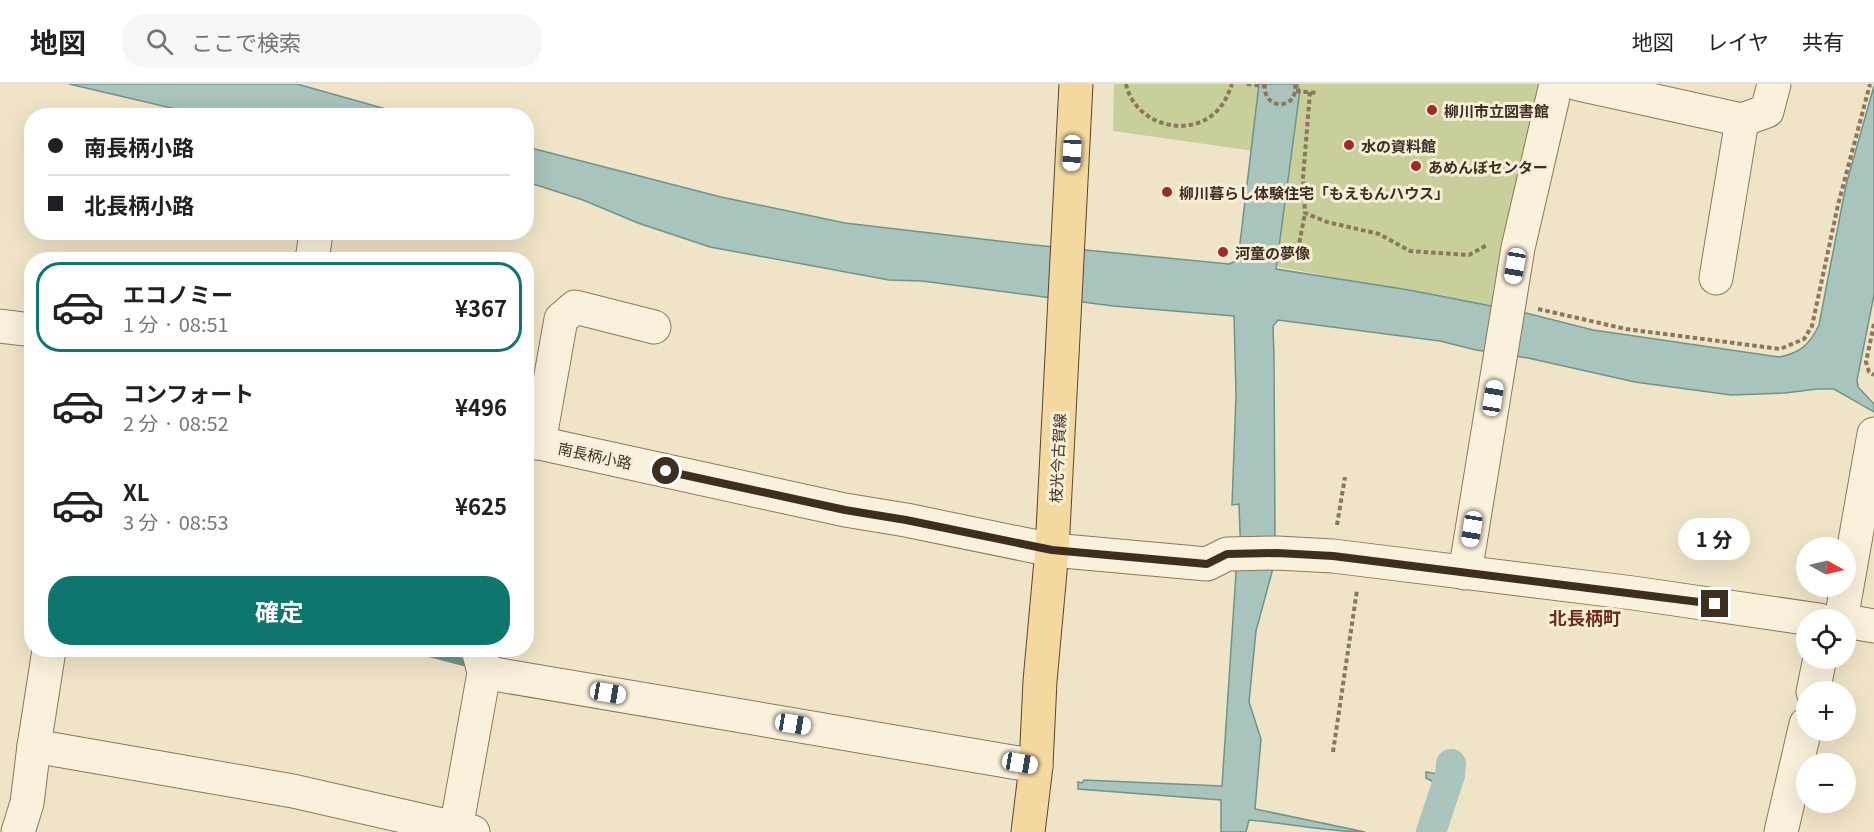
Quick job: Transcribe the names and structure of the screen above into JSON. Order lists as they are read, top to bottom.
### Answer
{
  "streets": {
    "main road": ["枝光今古賀線"],
    "street": ["南長柄小路"]
  },
  "crossings": [
    ["南長柄小路", "枝光今古賀線"]
  ],
  "districts": ["北長柄町"],
  "places": [
    "柳川市立図書館",
    "水の資料館",
    "あめんぼセンター",
    "柳川暮らし体験住宅「もえもんハウス」",
    "河童の夢像"
  ],
  "north": "right",
  "page": {
    "header": "地図",
    "search": "ここで検索",
    "nav": ["地図", "レイヤ", "共有"],
    "banner": ["南長柄小路", "北長柄小路"],
    "list": [
      {
        "name": "エコノミー",
        "note": "1 分 · 08:51",
        "value": "¥367"
      },
      {
        "name": "コンフォート",
        "note": "2 分 · 08:52",
        "value": "¥496"
      },
      {
        "name": "XL",
        "note": "3 分 · 08:53",
        "value": "¥625"
      }
    ],
    "bubble": "1 分",
    "map_buttons": ["+", "−"],
    "buttons": "確定"
  }
}
